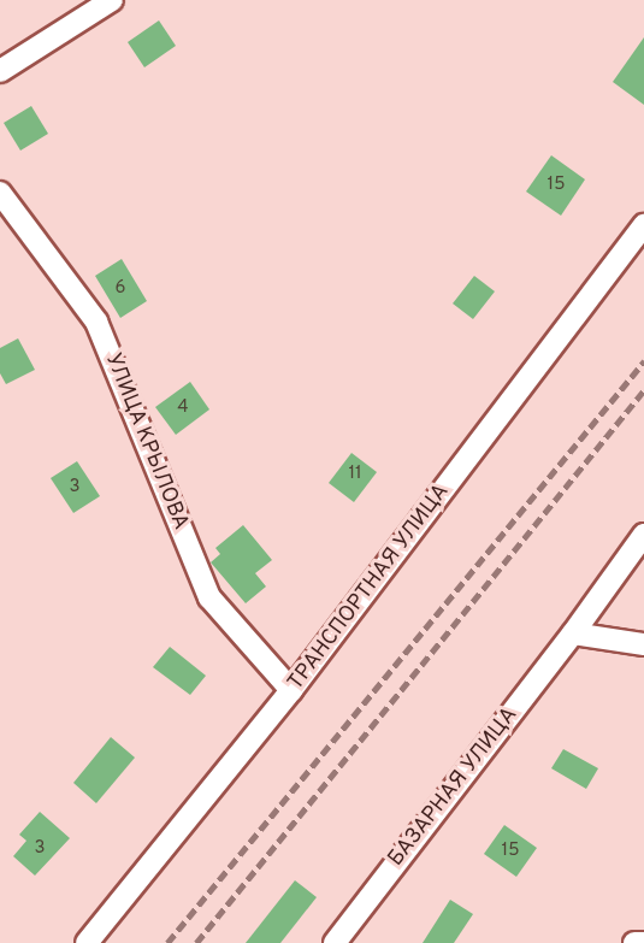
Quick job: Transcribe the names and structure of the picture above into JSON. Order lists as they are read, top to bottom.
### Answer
{
  "streets": {
    "street": ["УЛИЦА КРЫЛОВА", "ТРАНСПОРТНАЯ УЛИЦА", "БАЗАРНАЯ УЛИЦА"]
  },
  "crossings": [
    ["УЛИЦА КРЫЛОВА", "ТРАНСПОРТНАЯ УЛИЦА"]
  ],
  "house_numbers": [
    "15",
    "6",
    "4",
    "11",
    "3",
    "3",
    "15"
  ]
}
